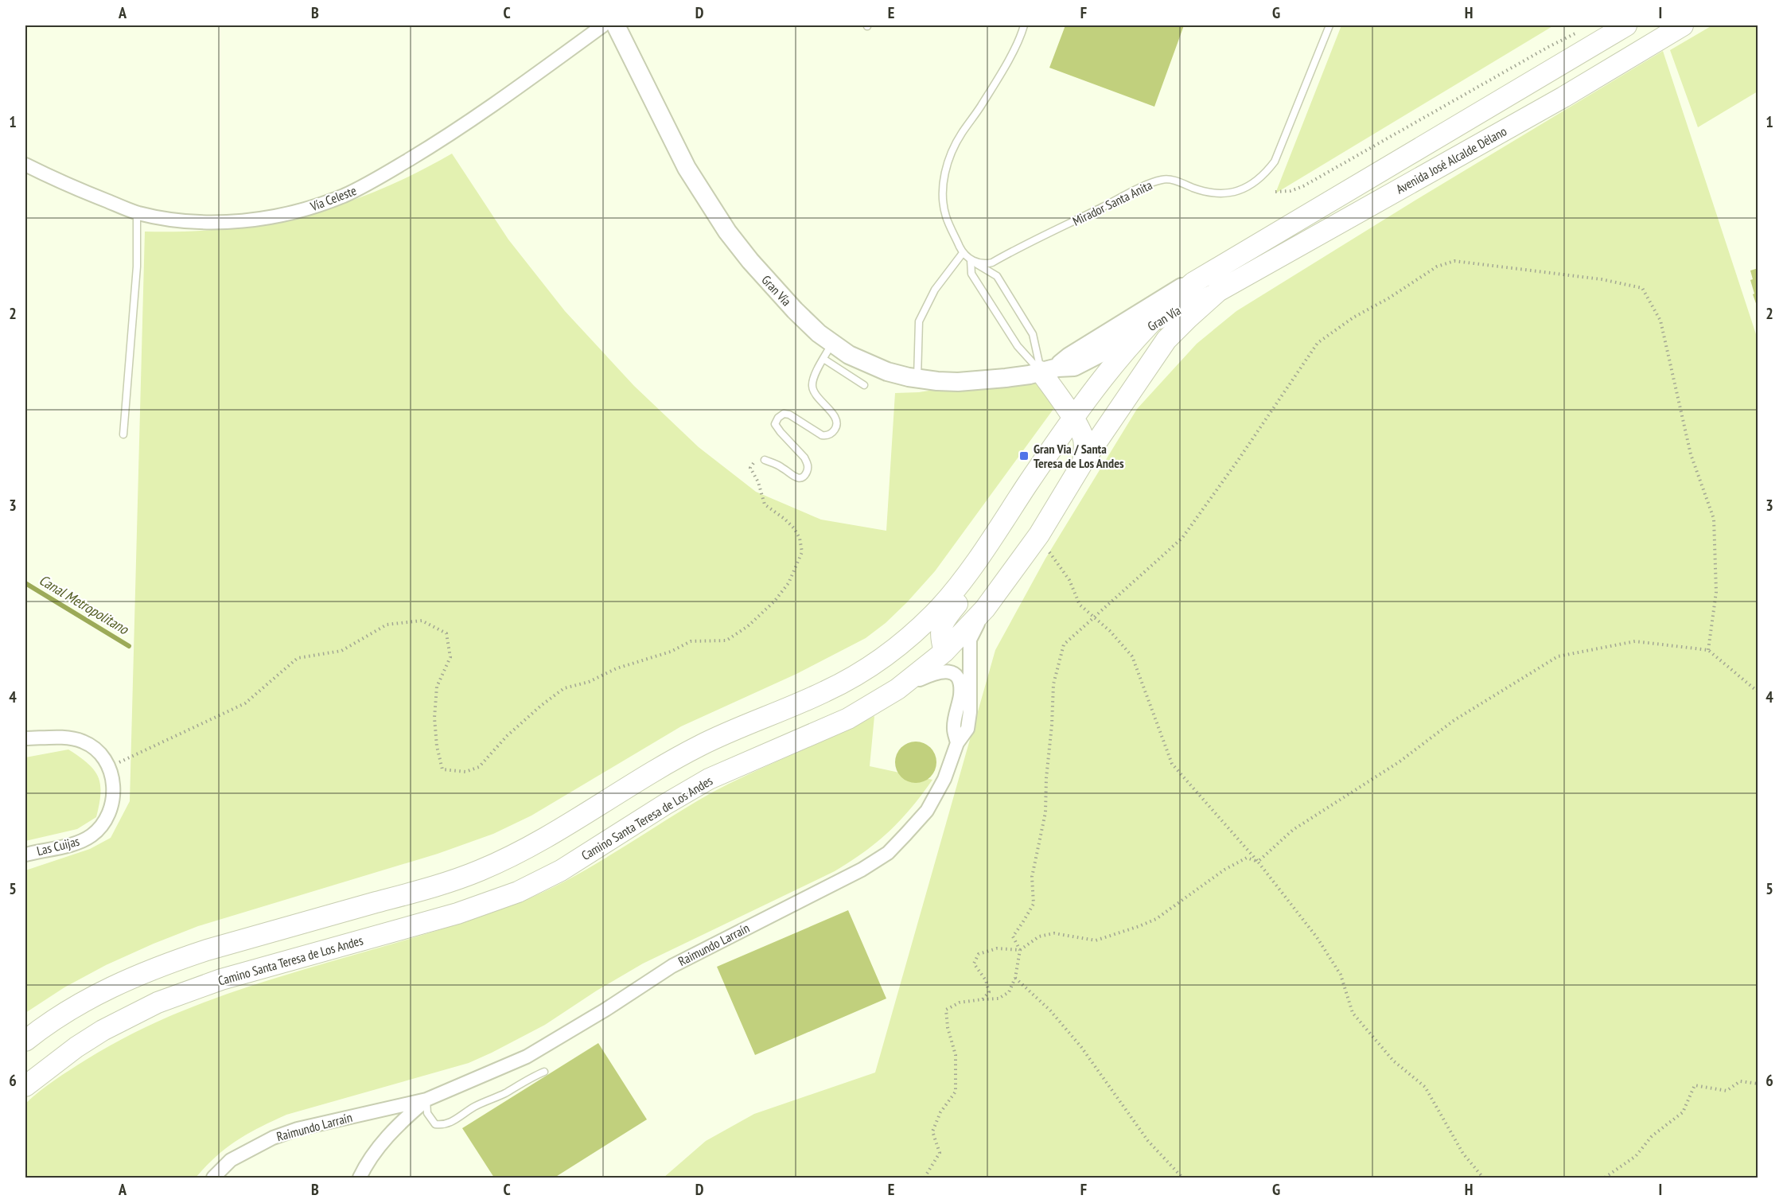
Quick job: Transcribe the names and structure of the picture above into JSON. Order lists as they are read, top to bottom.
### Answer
{
  "streets": {
    "main road": ["Avenida José Alcalde Délano", "Gran Vía", "Camino Santa Teresa de Los Andes"],
    "street": ["Vía Celeste", "Las Cuijas", "Raimundo Larraín"],
    "lane": ["Mirador Santa Anita"]
  },
  "crossings": [
    ["Avenida José Alcalde Délano", "Gran Vía"],
    ["Avenida José Alcalde Délano", "Camino Santa Teresa de Los Andes"],
    ["Gran Vía", "Camino Santa Teresa de Los Andes"],
    ["Camino Santa Teresa de Los Andes", "Raimundo Larraín"]
  ],
  "water": ["Canal Metropolitano"],
  "places": {
    "transit": ["Gran Via / Santa Teresa de Los Andes"]
  },
  "grid": {
    "columns": [
      "A",
      "B",
      "C",
      "D",
      "E",
      "F",
      "G",
      "H",
      "I"
    ],
    "rows": [
      "1",
      "2",
      "3",
      "4",
      "5",
      "6"
    ]
  }
}
